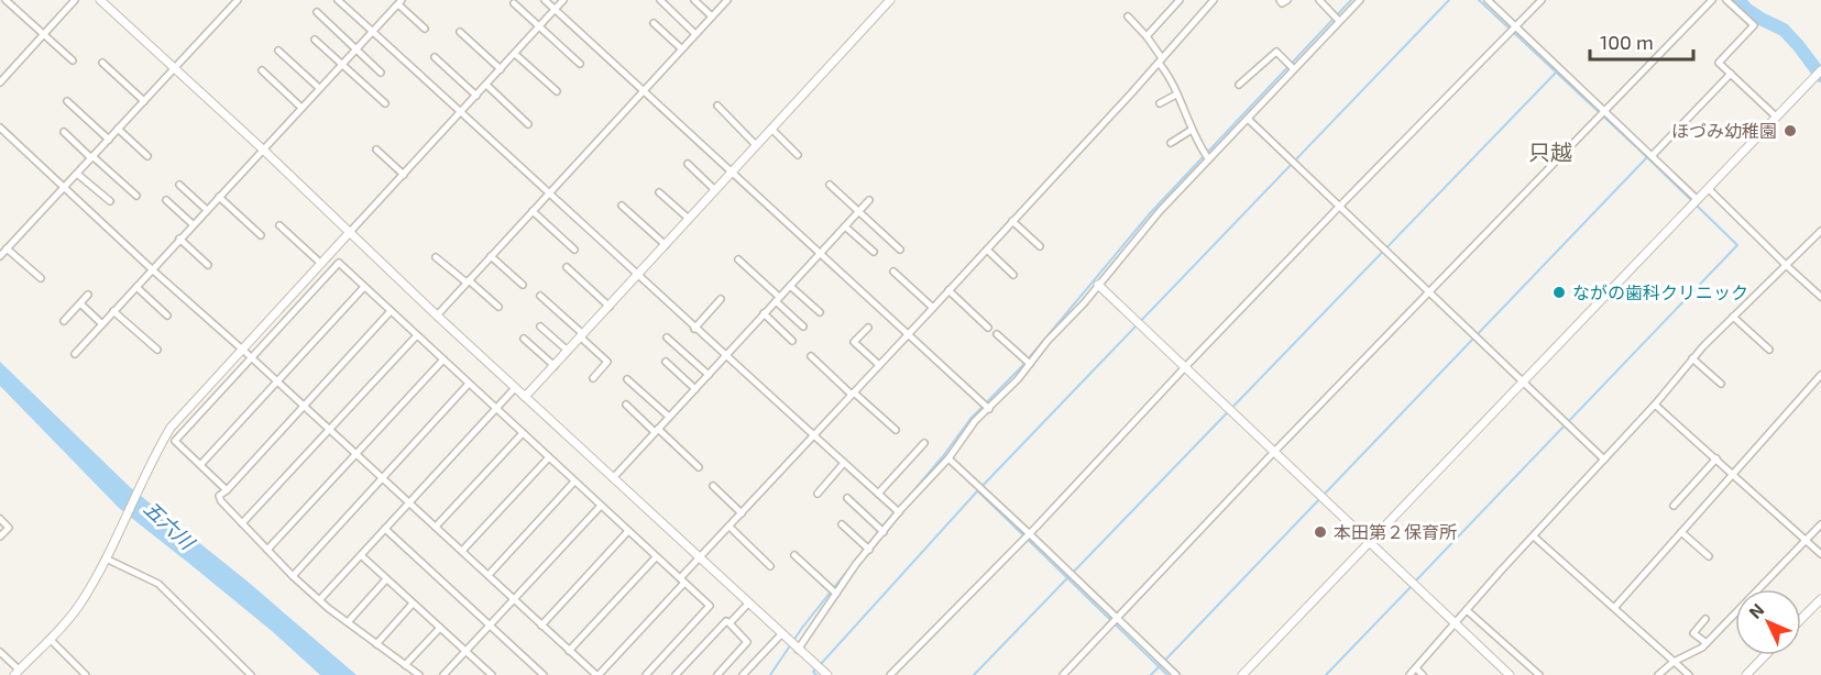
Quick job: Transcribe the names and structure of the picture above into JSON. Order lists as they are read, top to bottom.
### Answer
{
  "districts": ["只越"],
  "water": ["五六川"],
  "places": ["ほづみ幼稚園", "ながの歯科クリニック", "本田第２保育所"],
  "scale_bar": "100 m",
  "north": "top left"
}
